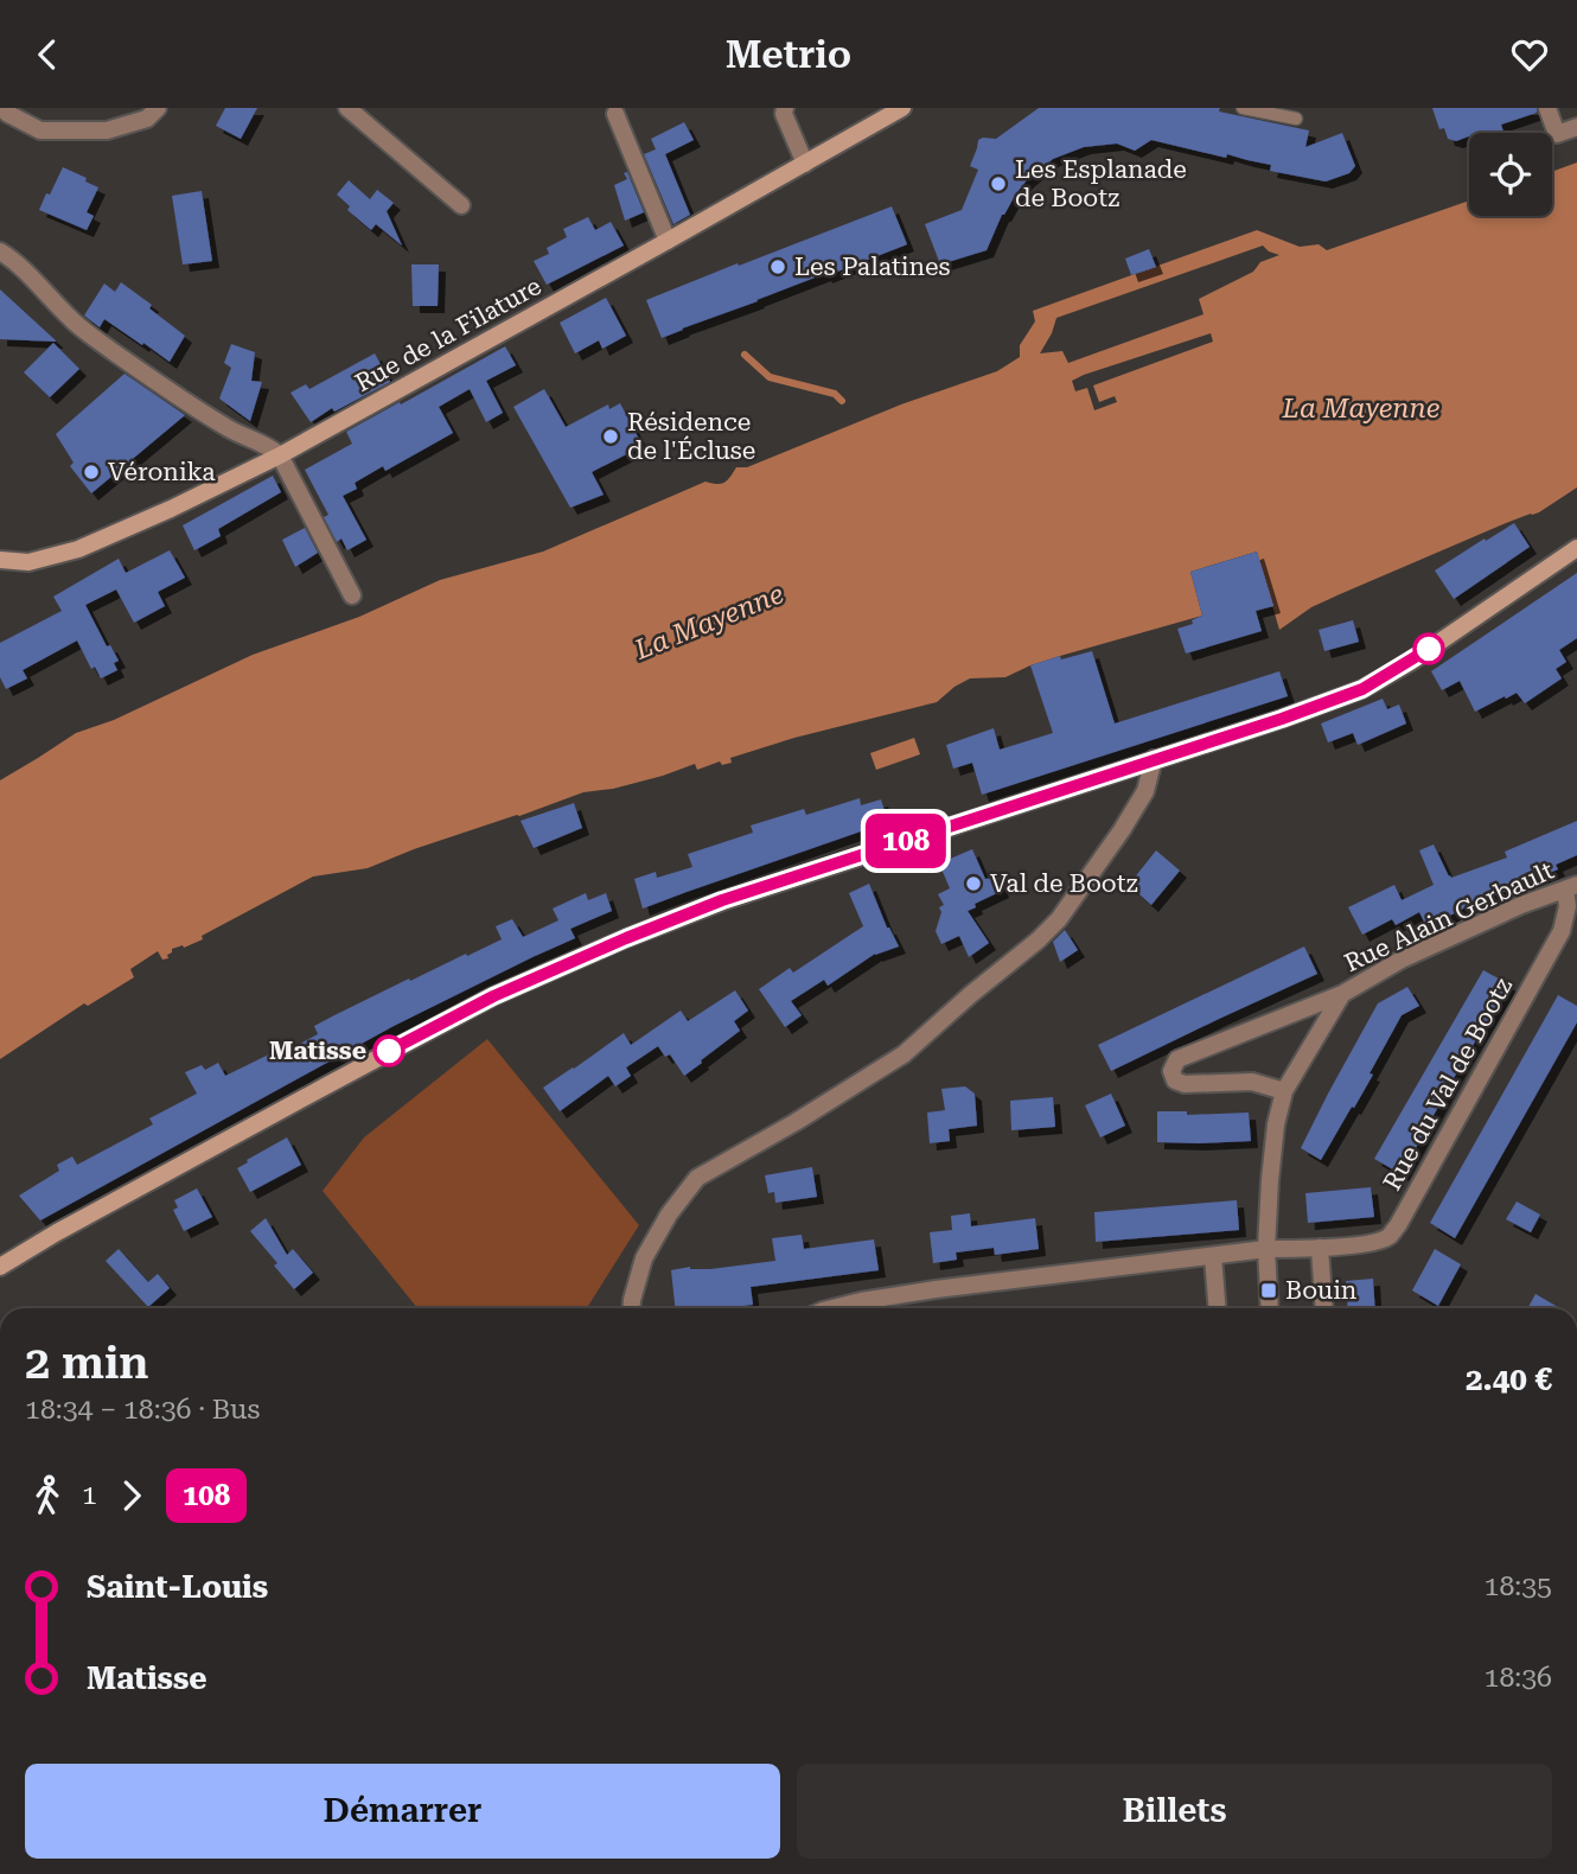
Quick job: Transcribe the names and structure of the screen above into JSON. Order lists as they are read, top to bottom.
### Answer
{
  "streets": {
    "main road": ["Rue de la Filature"],
    "street": ["Rue Alain Gerbault", "Rue du Val de Bootz"]
  },
  "crossings": [
    ["Rue Alain Gerbault", "Rue du Val de Bootz"]
  ],
  "water": ["La Mayenne"],
  "places": {
    "other": [
      "Les Esplanade de Bootz",
      "Les Palatines",
      "Résidence de l'Écluse",
      "Véronika",
      "Val de Bootz",
      "Matisse"
    ],
    "transit": ["Bouin"]
  },
  "lines": ["bus line 108"],
  "page": {
    "header": "Metrio",
    "on_map": "108",
    "heading": ["2 min", "18:34 – 18:36 · Bus", "2.40 €"],
    "legs": ["1", "108"],
    "list": [
      {
        "name": "Saint-Louis",
        "value": "18:35"
      },
      {
        "name": "Matisse",
        "value": "18:36"
      }
    ],
    "buttons": ["Démarrer", "Billets"]
  }
}
